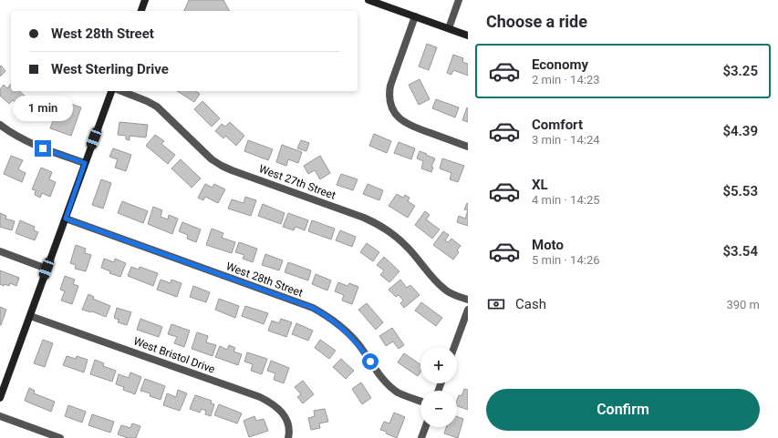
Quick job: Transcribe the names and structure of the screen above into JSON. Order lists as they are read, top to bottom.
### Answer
{
  "streets": {
    "street": ["West 27th Street", "West 28th Street", "West Bristol Drive"]
  },
  "page": {
    "heading": "Choose a ride",
    "banner": ["West 28th Street", "West Sterling Drive"],
    "list": [
      {
        "name": "Economy",
        "note": "2 min · 14:23",
        "value": "$3.25"
      },
      {
        "name": "Comfort",
        "note": "3 min · 14:24",
        "value": "$4.39"
      },
      {
        "name": "XL",
        "note": "4 min · 14:25",
        "value": "$5.53"
      },
      {
        "name": "Moto",
        "note": "5 min · 14:26",
        "value": "$3.54"
      }
    ],
    "bubble": "1 min",
    "pay": ["Cash", "390 m"],
    "map_buttons": ["+", "−"],
    "buttons": "Confirm"
  }
}
